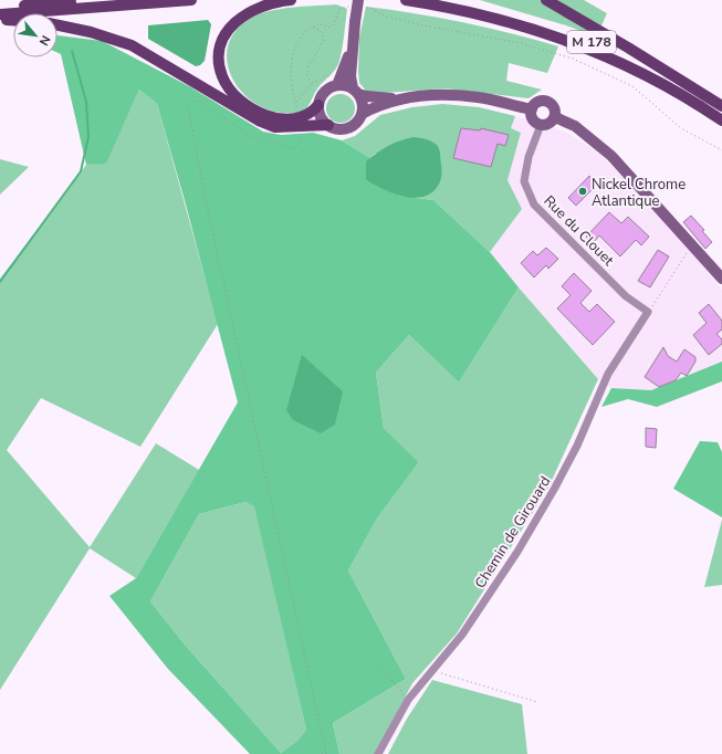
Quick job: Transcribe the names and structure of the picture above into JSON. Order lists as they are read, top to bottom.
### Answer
{
  "streets": {
    "main road": ["M 178"],
    "street": ["Rue du Clouet", "Chemin de Girouard"]
  },
  "crossings": [
    ["Rue du Clouet", "Chemin de Girouard"]
  ],
  "places": ["Nickel Chrome Atlantique"],
  "north": "bottom right"
}
